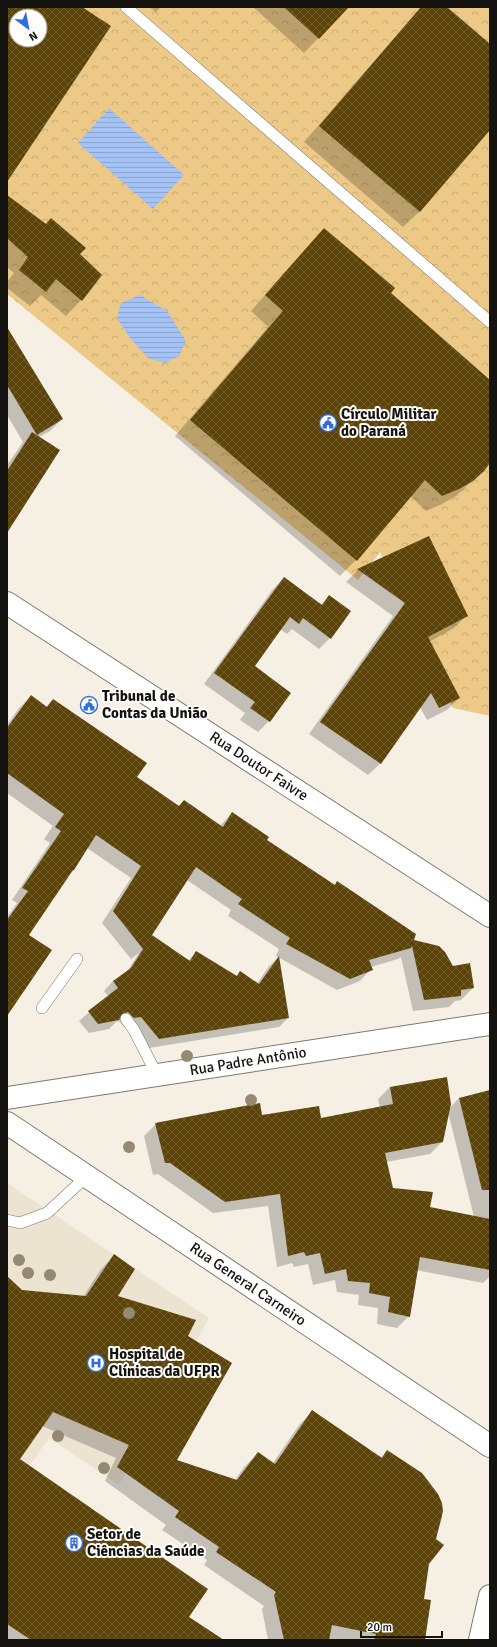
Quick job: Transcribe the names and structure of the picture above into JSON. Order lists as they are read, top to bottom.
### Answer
{
  "streets": {
    "street": ["Rua Doutor Faivre", "Rua Padre Antônio", "Rua General Carneiro"]
  },
  "places": {
    "public building": ["Círculo Militar do Paraná", "Tribunal de Contas da União"],
    "hospital": ["Hospital de Clínicas da UFPR"],
    "building": ["Setor de Ciências da Saúde"]
  },
  "scale_bar": "20 m",
  "north": "bottom right"
}
